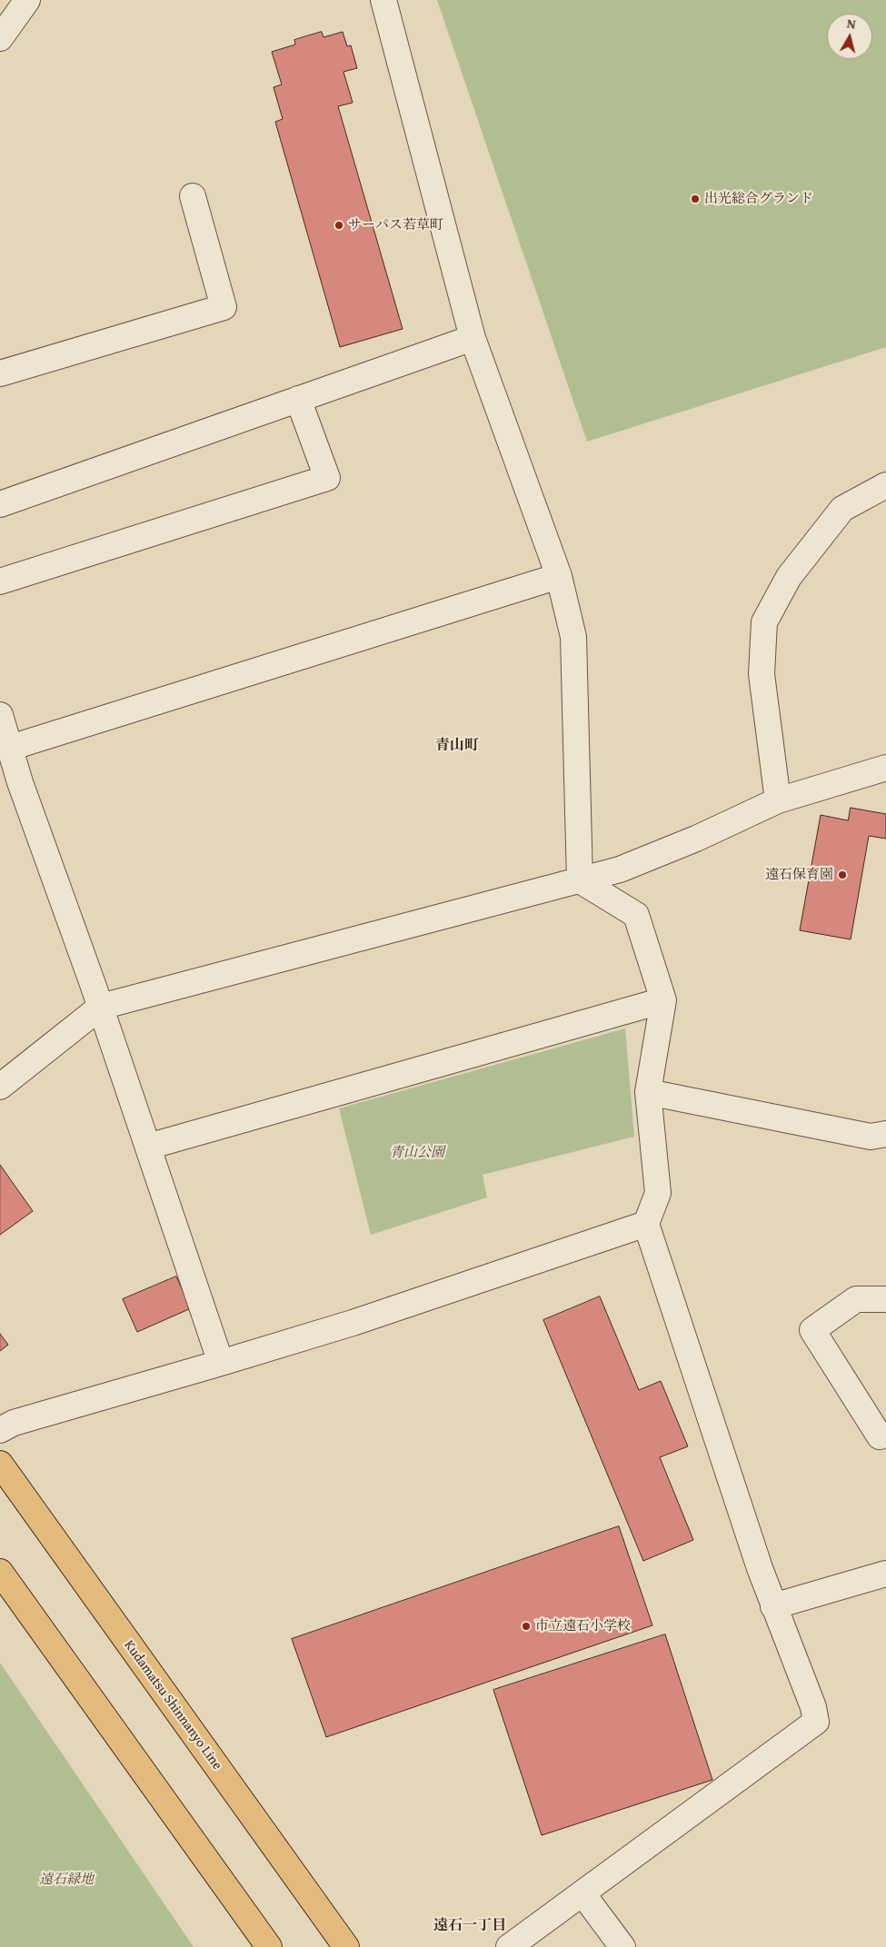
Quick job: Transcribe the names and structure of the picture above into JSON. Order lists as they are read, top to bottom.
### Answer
{
  "streets": {
    "main road": ["Kudamatsu Shinnanyo Line"]
  },
  "districts": ["青山町", "遠石一丁目"],
  "parks": ["青山公園", "遠石緑地"],
  "places": [
    "出光総合グランド",
    "サーパス若草町",
    "遠石保育園",
    "市立遠石小学校"
  ],
  "north": "top"
}
